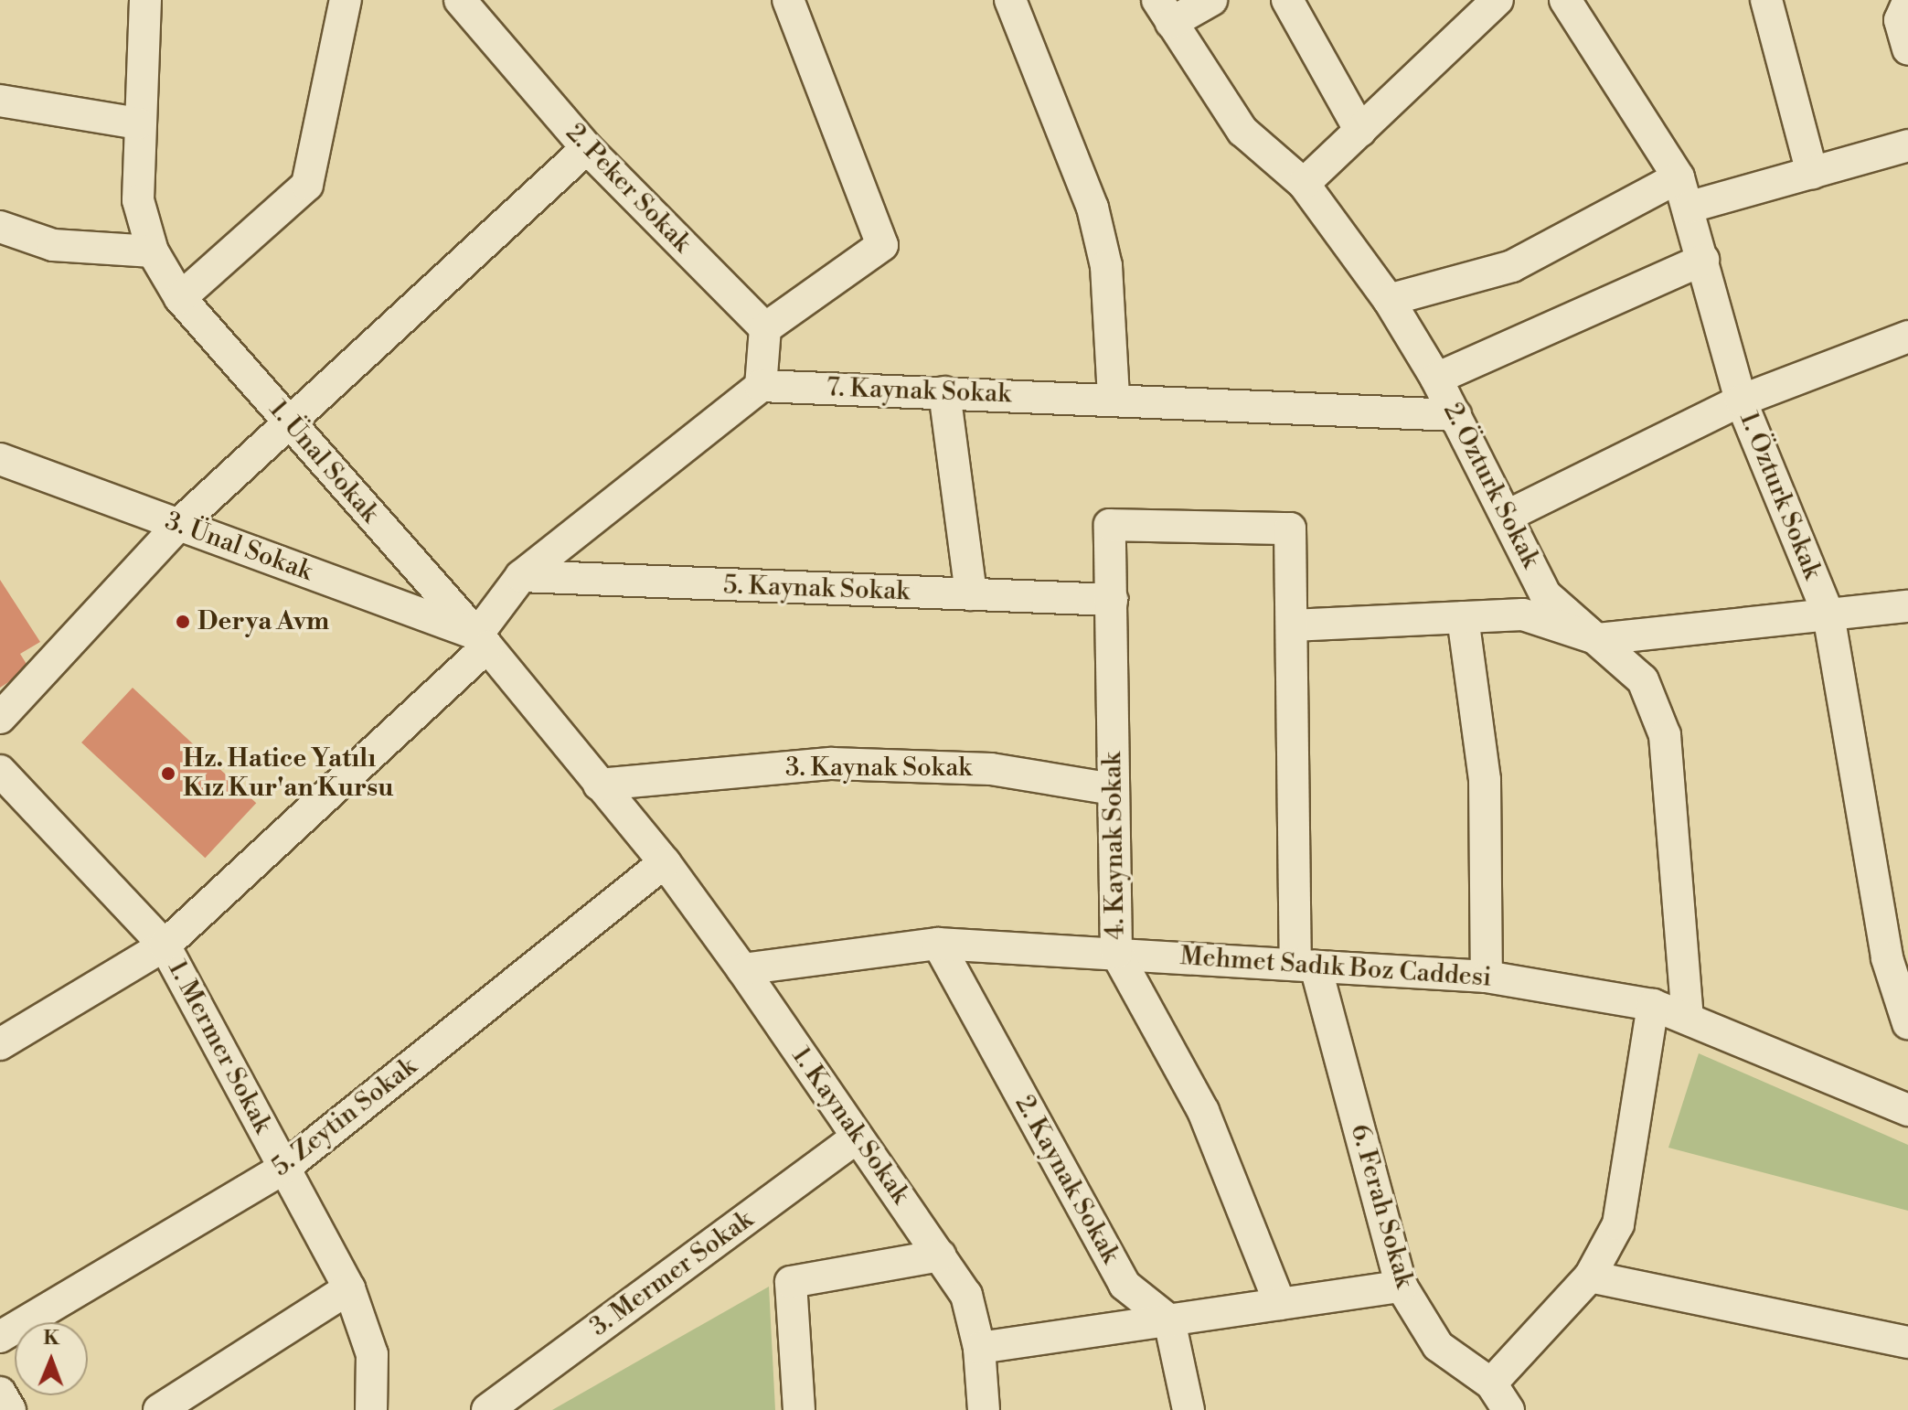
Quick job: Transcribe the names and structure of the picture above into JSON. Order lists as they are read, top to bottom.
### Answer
{
  "streets": {
    "street": [
      "2. Peker Sokak",
      "7. Kaynak Sokak",
      "1. Ünal Sokak",
      "2. Özturk Sokak",
      "1. Özturk Sokak",
      "3. Ünal Sokak",
      "5. Kaynak Sokak",
      "3. Kaynak Sokak",
      "4. Kaynak Sokak",
      "Mehmet Sadık Boz Caddesi",
      "1. Mermer Sokak",
      "5. Zeytin Sokak",
      "1. Kaynak Sokak",
      "2. Kaynak Sokak",
      "6. Ferah Sokak",
      "3. Mermer Sokak"
    ]
  },
  "crossings": [
    ["7. Kaynak Sokak", "2. Özturk Sokak"],
    ["1. Ünal Sokak", "3. Ünal Sokak"],
    ["1. Ünal Sokak", "3. Kaynak Sokak"],
    ["1. Ünal Sokak", "5. Zeytin Sokak"],
    ["1. Ünal Sokak", "1. Kaynak Sokak"],
    ["2. Özturk Sokak", "Mehmet Sadık Boz Caddesi"],
    ["5. Kaynak Sokak", "4. Kaynak Sokak"],
    ["3. Kaynak Sokak", "4. Kaynak Sokak"],
    ["4. Kaynak Sokak", "Mehmet Sadık Boz Caddesi"],
    ["4. Kaynak Sokak", "6. Ferah Sokak"],
    ["Mehmet Sadık Boz Caddesi", "1. Kaynak Sokak"],
    ["Mehmet Sadık Boz Caddesi", "2. Kaynak Sokak"],
    ["Mehmet Sadık Boz Caddesi", "6. Ferah Sokak"],
    ["1. Mermer Sokak", "5. Zeytin Sokak"],
    ["5. Zeytin Sokak", "1. Kaynak Sokak"],
    ["1. Kaynak Sokak", "3. Mermer Sokak"]
  ],
  "places": ["Derya Avm", "Hz. Hatice Yatılı Kız Kur'an Kursu"],
  "north": "top"
}
